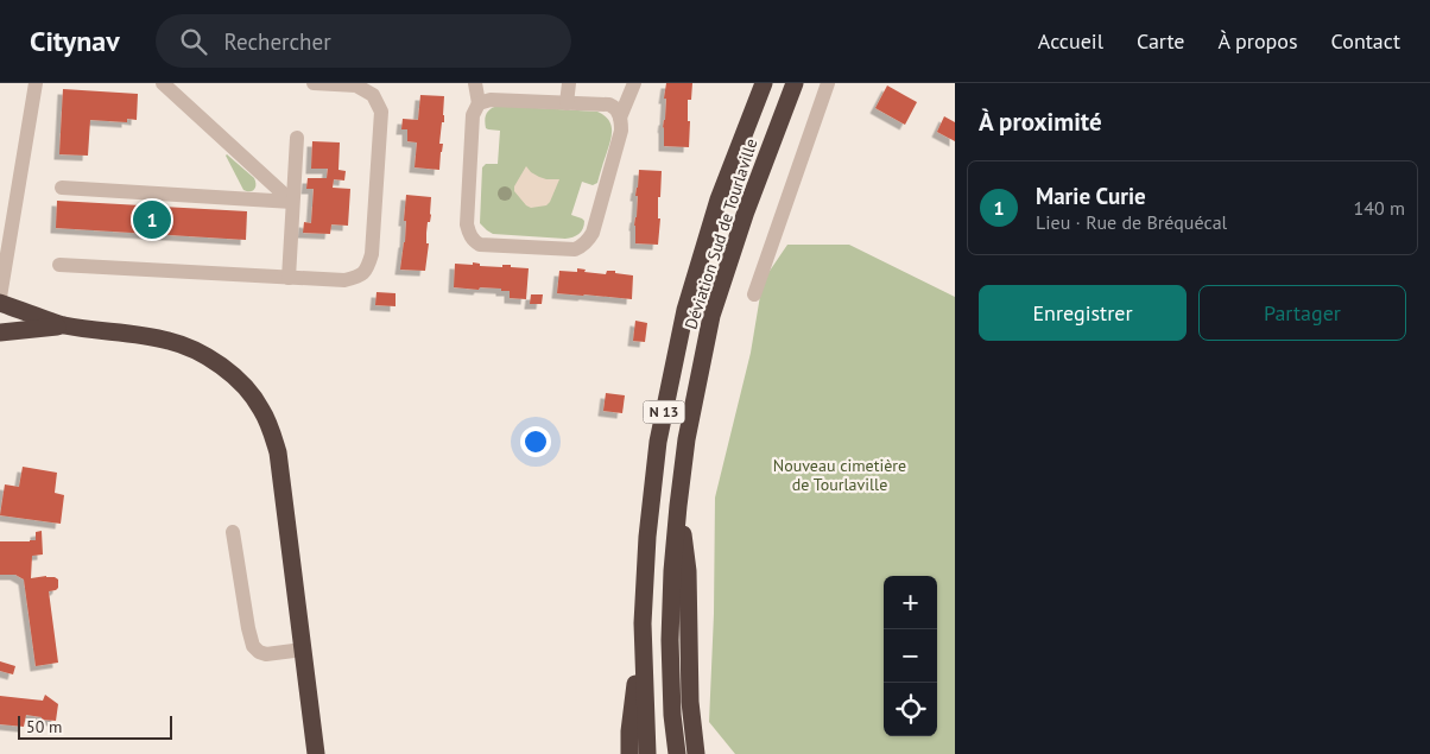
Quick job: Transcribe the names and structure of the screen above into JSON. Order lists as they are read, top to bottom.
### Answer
{
  "streets": {
    "highway": ["Déviation Sud de Tourlaville", "N 13"]
  },
  "parks": ["Nouveau cimetière de Tourlaville"],
  "scale_bar": "50 m",
  "page": {
    "header": "Citynav",
    "search": "Rechercher",
    "nav": [
      "Accueil",
      "Carte",
      "À propos",
      "Contact"
    ],
    "heading": "À proximité",
    "list": [
      {
        "mark": "1",
        "name": "Marie Curie",
        "note": "Lieu · Rue de Bréquécal",
        "value": "140 m"
      }
    ],
    "pins": "1",
    "buttons": ["Enregistrer", "Partager"],
    "map_buttons": ["+", "−"],
    "scale": "50 m"
  }
}
